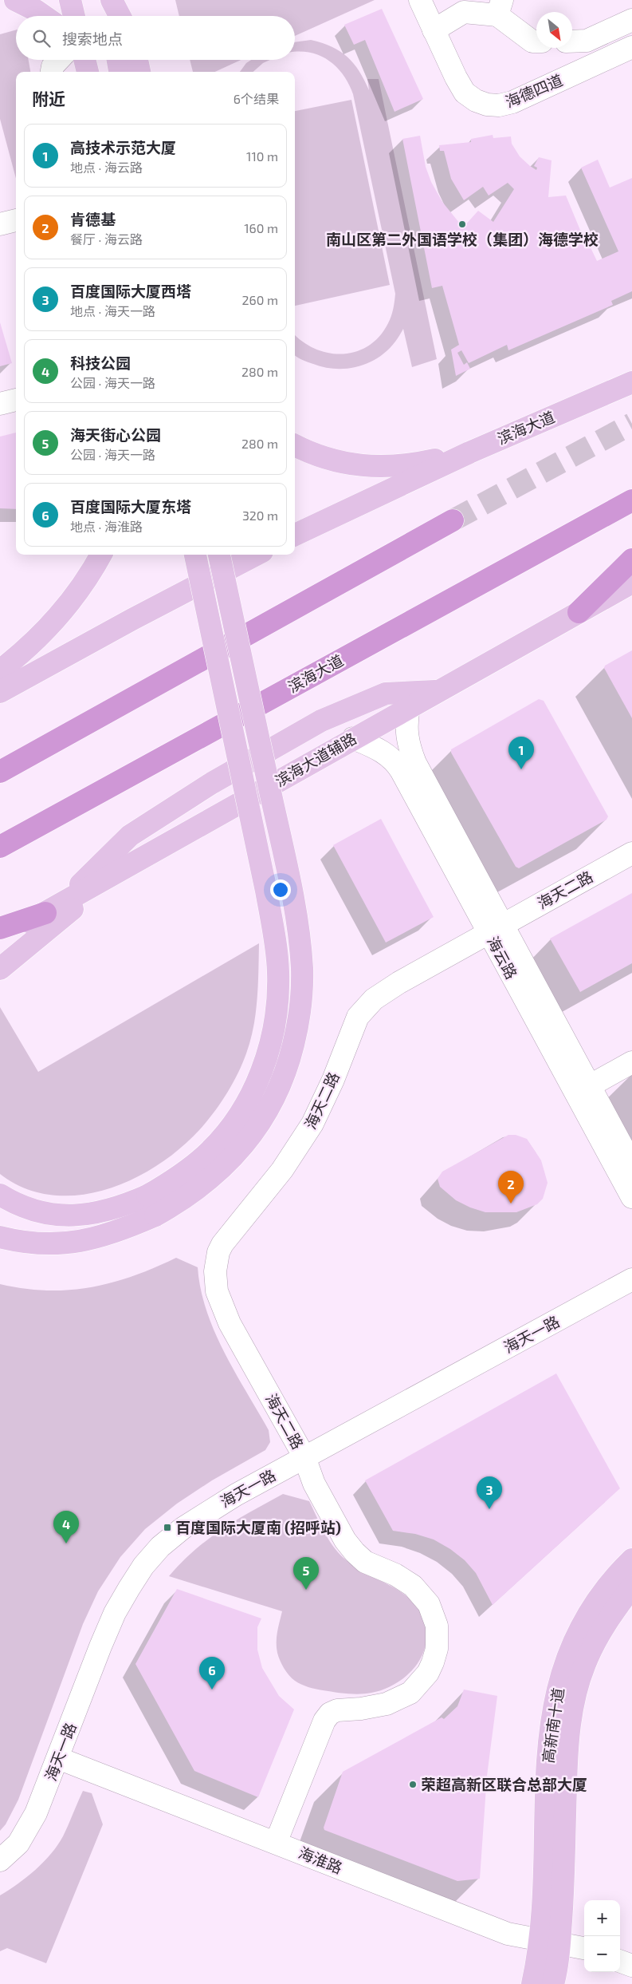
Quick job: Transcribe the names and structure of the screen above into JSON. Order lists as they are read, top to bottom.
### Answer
{
  "streets": {
    "highway": ["滨海大道"],
    "main road": ["滨海大道辅路", "高新南十道"],
    "street": [
      "海德四道",
      "海天二路",
      "海云路",
      "海天一路",
      "海淮路"
    ]
  },
  "crossings": [
    ["滨海大道辅路", "海云路"],
    ["海天二路", "海云路"],
    ["海天二路", "海天一路"],
    ["海天二路", "海淮路"],
    ["海天一路", "海淮路"],
    ["高新南十道", "海淮路"]
  ],
  "places": {
    "other": ["南山区第二外国语学校（集团）海德学校", "荣超高新区联合总部大厦"],
    "transit": ["百度国际大厦南 (招呼站)"]
  },
  "north": "bottom right",
  "page": {
    "search": "搜索地点",
    "heading": ["附近", "6个结果"],
    "list": [
      {
        "mark": "1",
        "name": "高技术示范大厦",
        "note": "地点 · 海云路",
        "value": "110 m"
      },
      {
        "mark": "2",
        "name": "肯德基",
        "note": "餐厅 · 海云路",
        "value": "160 m"
      },
      {
        "mark": "3",
        "name": "百度国际大厦西塔",
        "note": "地点 · 海天一路",
        "value": "260 m"
      },
      {
        "mark": "4",
        "name": "科技公园",
        "note": "公园 · 海天一路",
        "value": "280 m"
      },
      {
        "mark": "5",
        "name": "海天街心公园",
        "note": "公园 · 海天一路",
        "value": "280 m"
      },
      {
        "mark": "6",
        "name": "百度国际大厦东塔",
        "note": "地点 · 海淮路",
        "value": "320 m"
      }
    ],
    "pins": [
      "1",
      "2",
      "3",
      "4",
      "5",
      "6"
    ],
    "map_buttons": ["+", "−"]
  }
}
